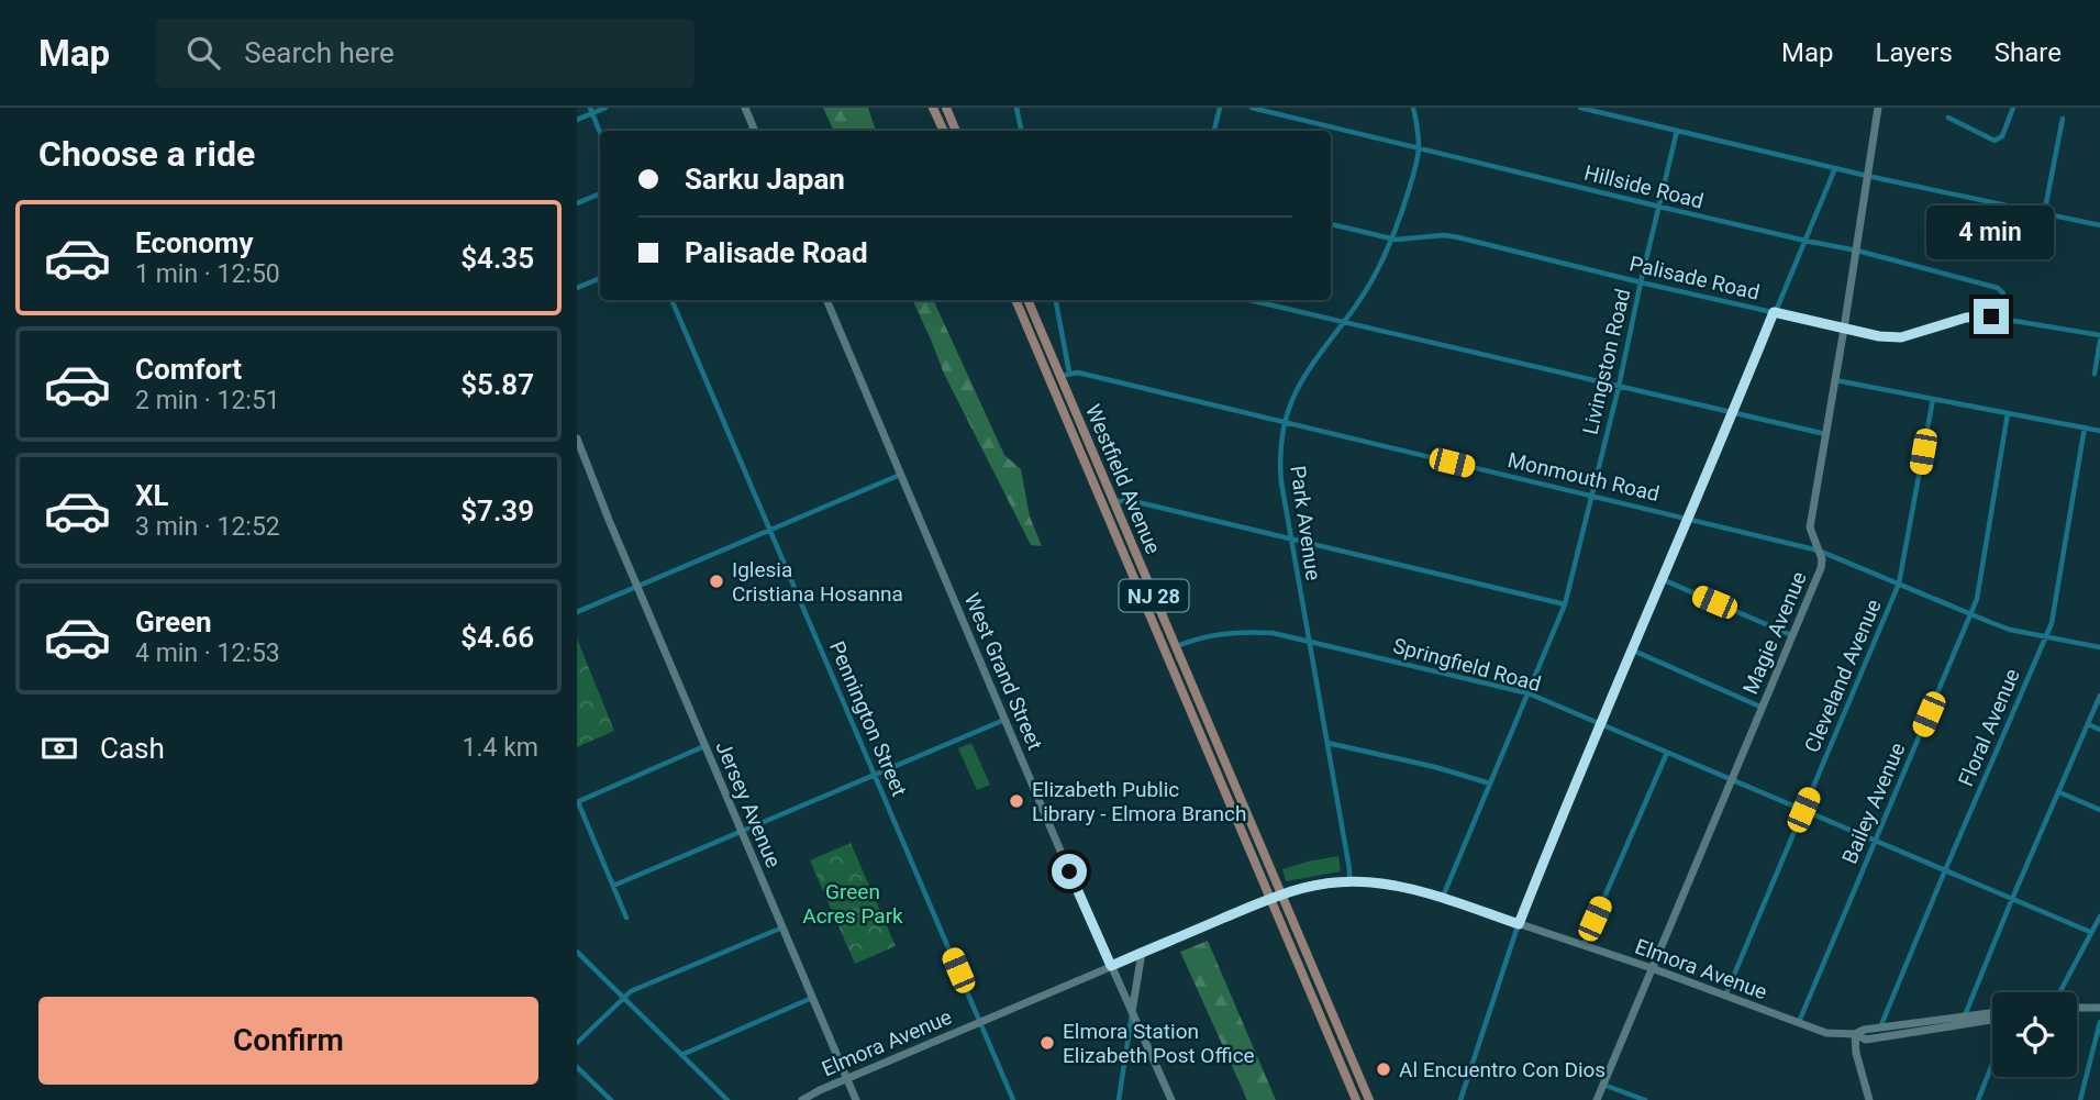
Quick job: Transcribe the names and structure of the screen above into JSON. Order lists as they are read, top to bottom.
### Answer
{
  "streets": {
    "main road": ["Westfield Avenue", "NJ 28"],
    "street": [
      "Hillside Road",
      "Palisade Road",
      "Livingston Road",
      "Monmouth Road",
      "Park Avenue",
      "Magie Avenue",
      "Springfield Road",
      "West Grand Street",
      "Cleveland Avenue",
      "Pennington Street",
      "Floral Avenue",
      "Bailey Avenue",
      "Jersey Avenue",
      "Elmora Avenue"
    ]
  },
  "crossings": [
    ["Hillside Road", "Palisade Road"],
    ["Hillside Road", "Livingston Road"],
    ["Hillside Road", "Park Avenue"],
    ["Hillside Road", "Magie Avenue"],
    ["Palisade Road", "Livingston Road"],
    ["Palisade Road", "Park Avenue"],
    ["Palisade Road", "Magie Avenue"],
    ["Livingston Road", "Monmouth Road"],
    ["Livingston Road", "Springfield Road"],
    ["Livingston Road", "Elmora Avenue"],
    ["Monmouth Road", "Westfield Avenue"],
    ["Monmouth Road", "Park Avenue"],
    ["Monmouth Road", "Magie Avenue"],
    ["Monmouth Road", "Cleveland Avenue"],
    ["Monmouth Road", "Floral Avenue"],
    ["Monmouth Road", "Bailey Avenue"],
    ["Westfield Avenue", "Springfield Road"],
    ["Westfield Avenue", "Elmora Avenue"],
    ["Park Avenue", "Springfield Road"],
    ["Park Avenue", "Elmora Avenue"],
    ["Magie Avenue", "Springfield Road"],
    ["Magie Avenue", "Elmora Avenue"],
    ["Springfield Road", "Cleveland Avenue"],
    ["Springfield Road", "Floral Avenue"],
    ["Springfield Road", "Bailey Avenue"],
    ["West Grand Street", "Elmora Avenue"],
    ["Cleveland Avenue", "Elmora Avenue"],
    ["Pennington Street", "Elmora Avenue"],
    ["Bailey Avenue", "Elmora Avenue"],
    ["Jersey Avenue", "Elmora Avenue"]
  ],
  "parks": ["Green Acres Park"],
  "places": [
    "Iglesia Cristiana Hosanna",
    "Elizabeth Public Library - Elmora Branch",
    "Elmora Station Elizabeth Post Office",
    "Al Encuentro Con Dios"
  ],
  "page": {
    "header": "Map",
    "search": "Search here",
    "nav": ["Map", "Layers", "Share"],
    "heading": "Choose a ride",
    "banner": ["Sarku Japan", "Palisade Road"],
    "list": [
      {
        "name": "Economy",
        "note": "1 min · 12:50",
        "value": "$4.35"
      },
      {
        "name": "Comfort",
        "note": "2 min · 12:51",
        "value": "$5.87"
      },
      {
        "name": "XL",
        "note": "3 min · 12:52",
        "value": "$7.39"
      },
      {
        "name": "Green",
        "note": "4 min · 12:53",
        "value": "$4.66"
      }
    ],
    "bubble": "4 min",
    "pay": ["Cash", "1.4 km"],
    "buttons": "Confirm"
  }
}
